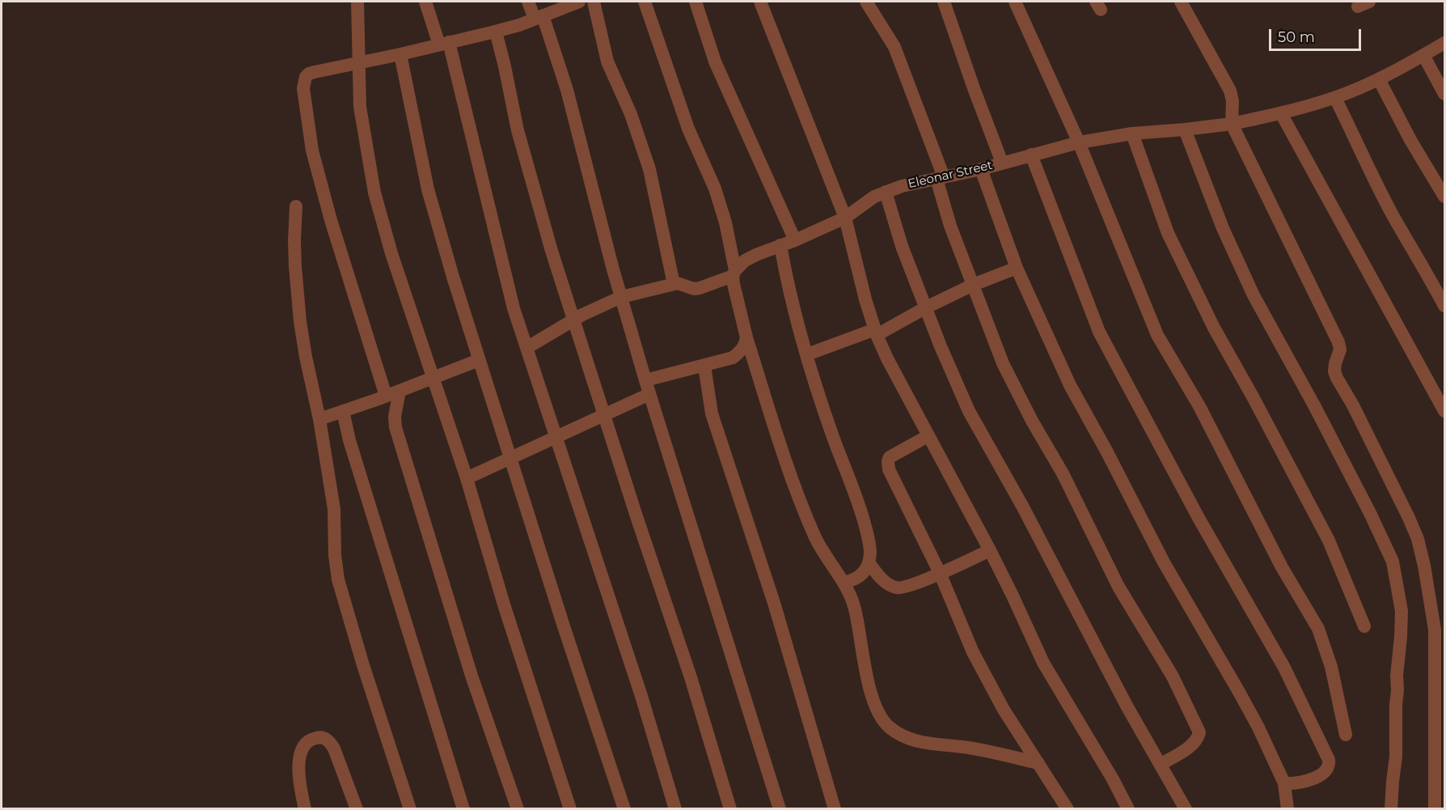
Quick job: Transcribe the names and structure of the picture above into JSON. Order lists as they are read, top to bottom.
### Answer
{
  "streets": {
    "street": ["Eleonar Street"]
  },
  "scale_bar": "50 m"
}
